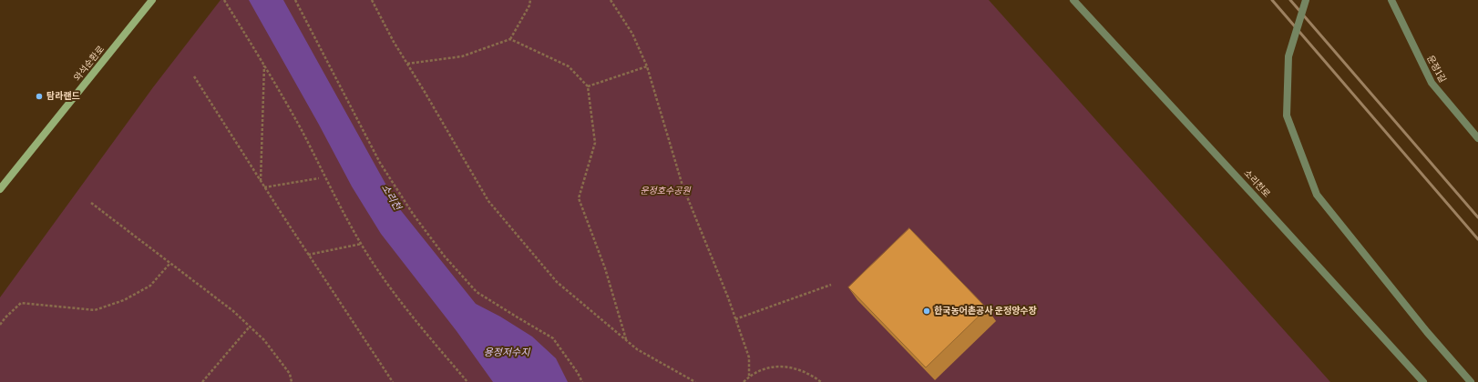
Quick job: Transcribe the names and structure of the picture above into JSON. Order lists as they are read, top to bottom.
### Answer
{
  "streets": {
    "street": ["와석순환로", "운정1길", "소리천로"]
  },
  "water": ["소리천", "용정저수지"],
  "parks": ["운정호수공원"],
  "places": ["탐라랜드", "한국농어촌공사 운정양수장"]
}
